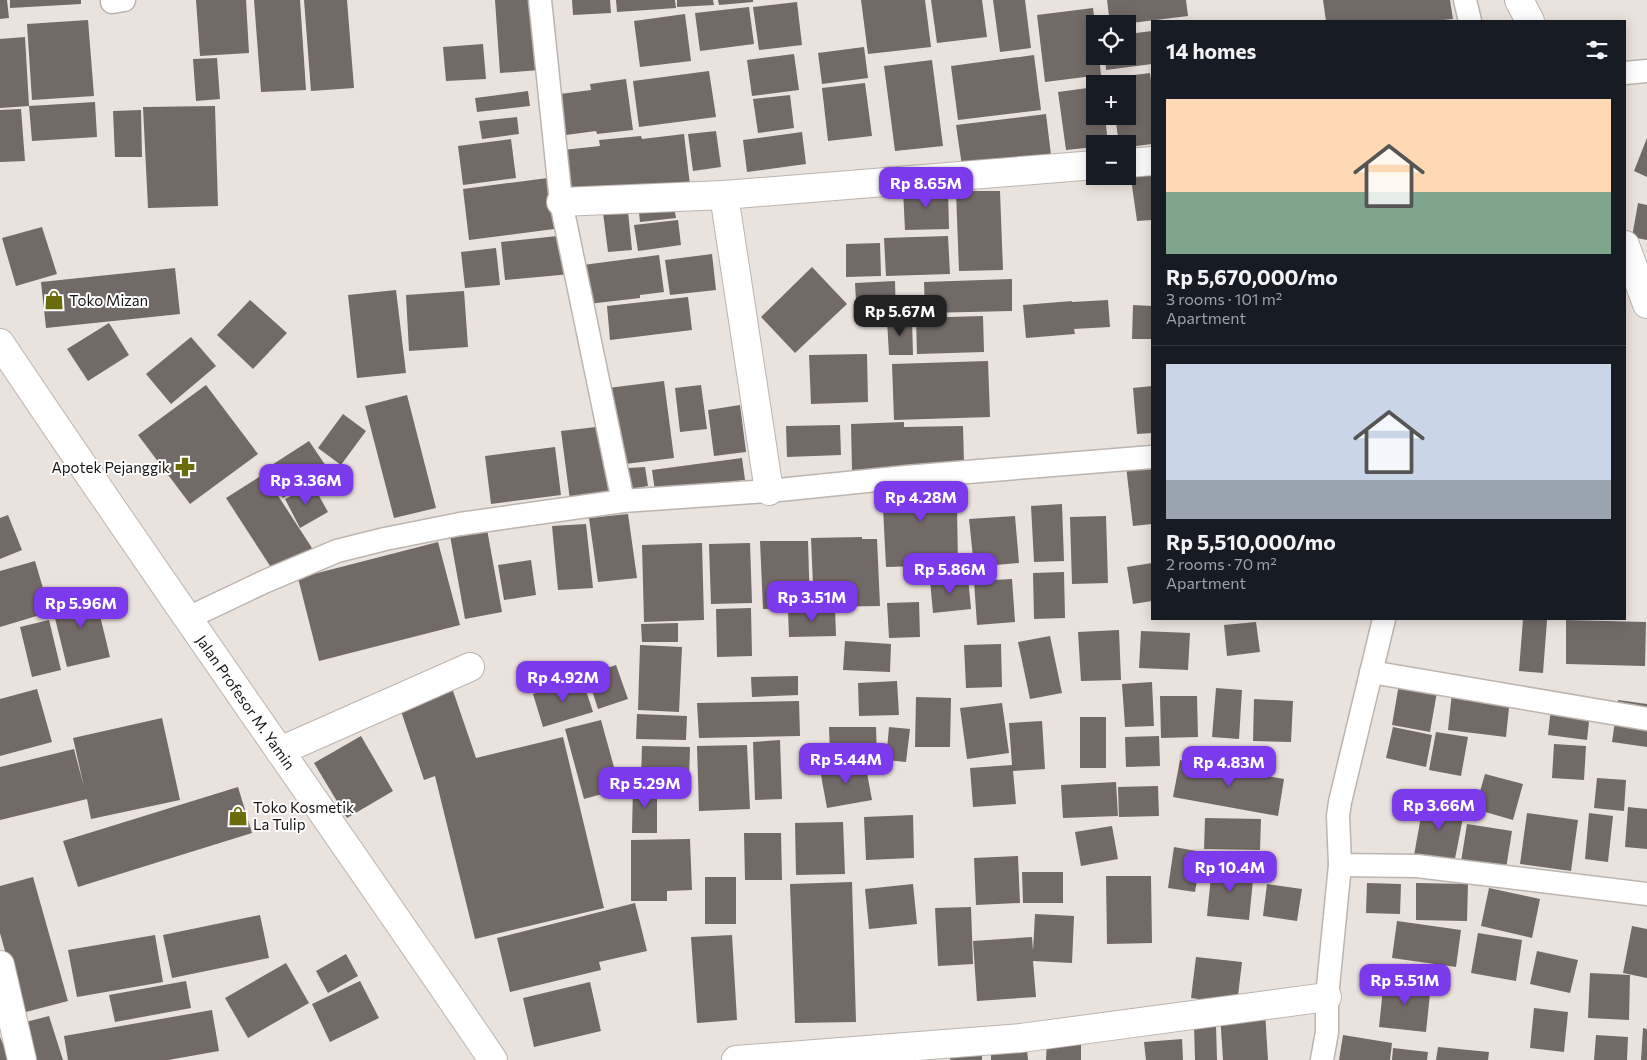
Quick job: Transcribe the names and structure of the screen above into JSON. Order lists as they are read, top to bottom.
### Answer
{
  "streets": {
    "street": ["Jalan Profesor M. Yamin"]
  },
  "places": {
    "shop": ["Toko Mizan", "Toko Kosmetik La Tulip"],
    "pharmacy": ["Apotek Pejanggik"]
  },
  "page": {
    "map_buttons": ["+", "−"],
    "heading": "14 homes",
    "list": [
      {
        "name": "Rp 5,670,000/mo",
        "note": "3 rooms · 101 m² · Apartment"
      },
      {
        "name": "Rp 5,510,000/mo",
        "note": "2 rooms · 70 m² · Apartment"
      }
    ],
    "price": [
      "Rp 8.65M",
      "Rp 5.67M",
      "Rp 3.36M",
      "Rp 4.28M",
      "Rp 5.86M",
      "Rp 3.51M",
      "Rp 5.96M",
      "Rp 4.92M",
      "Rp 5.44M",
      "Rp 4.83M",
      "Rp 5.29M",
      "Rp 3.66M",
      "Rp 10.4M",
      "Rp 5.51M"
    ]
  }
}
